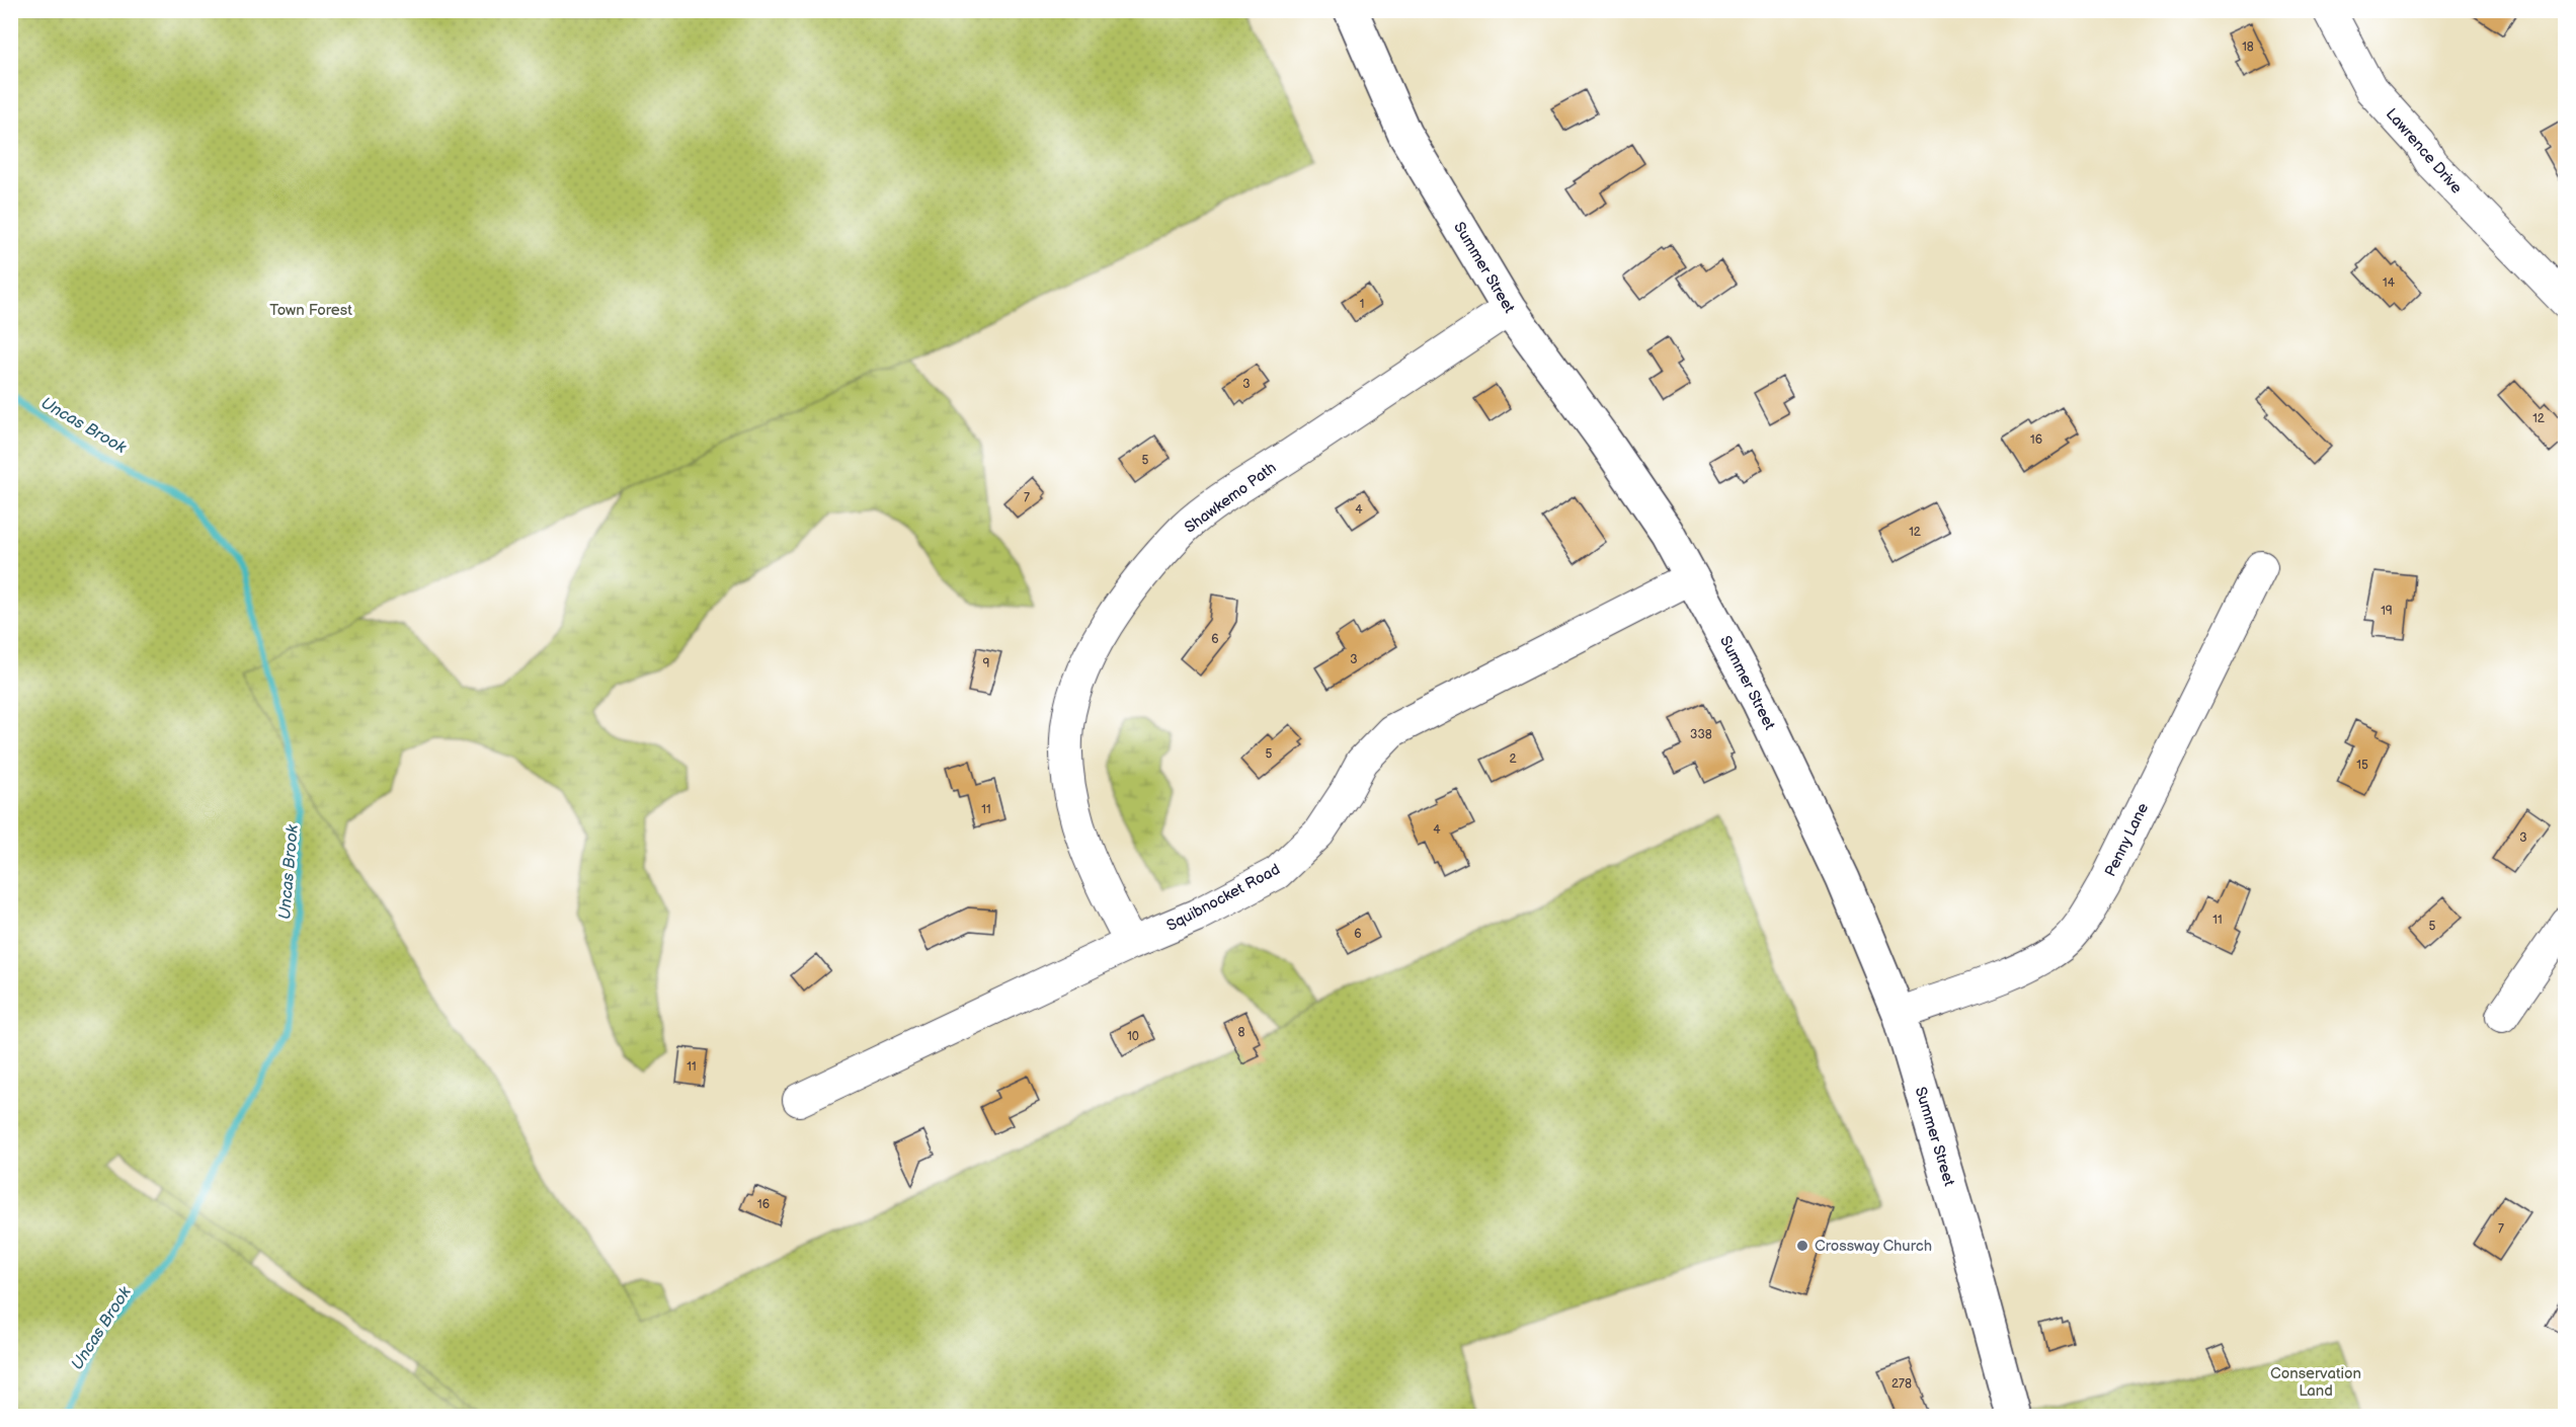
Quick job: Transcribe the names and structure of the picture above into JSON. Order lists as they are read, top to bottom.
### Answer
{
  "streets": {
    "main road": ["Summer Street"],
    "street": [
      "Lawrence Drive",
      "Shawkemo Path",
      "Penny Lane",
      "Squibnocket Road"
    ]
  },
  "crossings": [
    ["Summer Street", "Shawkemo Path"],
    ["Summer Street", "Penny Lane"],
    ["Summer Street", "Squibnocket Road"],
    ["Shawkemo Path", "Squibnocket Road"]
  ],
  "water": ["Uncas Brook"],
  "parks": ["Town Forest", "Conservation Land"],
  "places": ["Crossway Church"],
  "house_numbers": [
    "18",
    "14",
    "1",
    "3",
    "12",
    "16",
    "5",
    "7",
    "4",
    "12",
    "19",
    "6",
    "3",
    "9",
    "338",
    "5",
    "2",
    "15",
    "11",
    "4",
    "3",
    "11",
    "5",
    "6",
    "8",
    "10",
    "11",
    "16",
    "7",
    "278"
  ]
}
